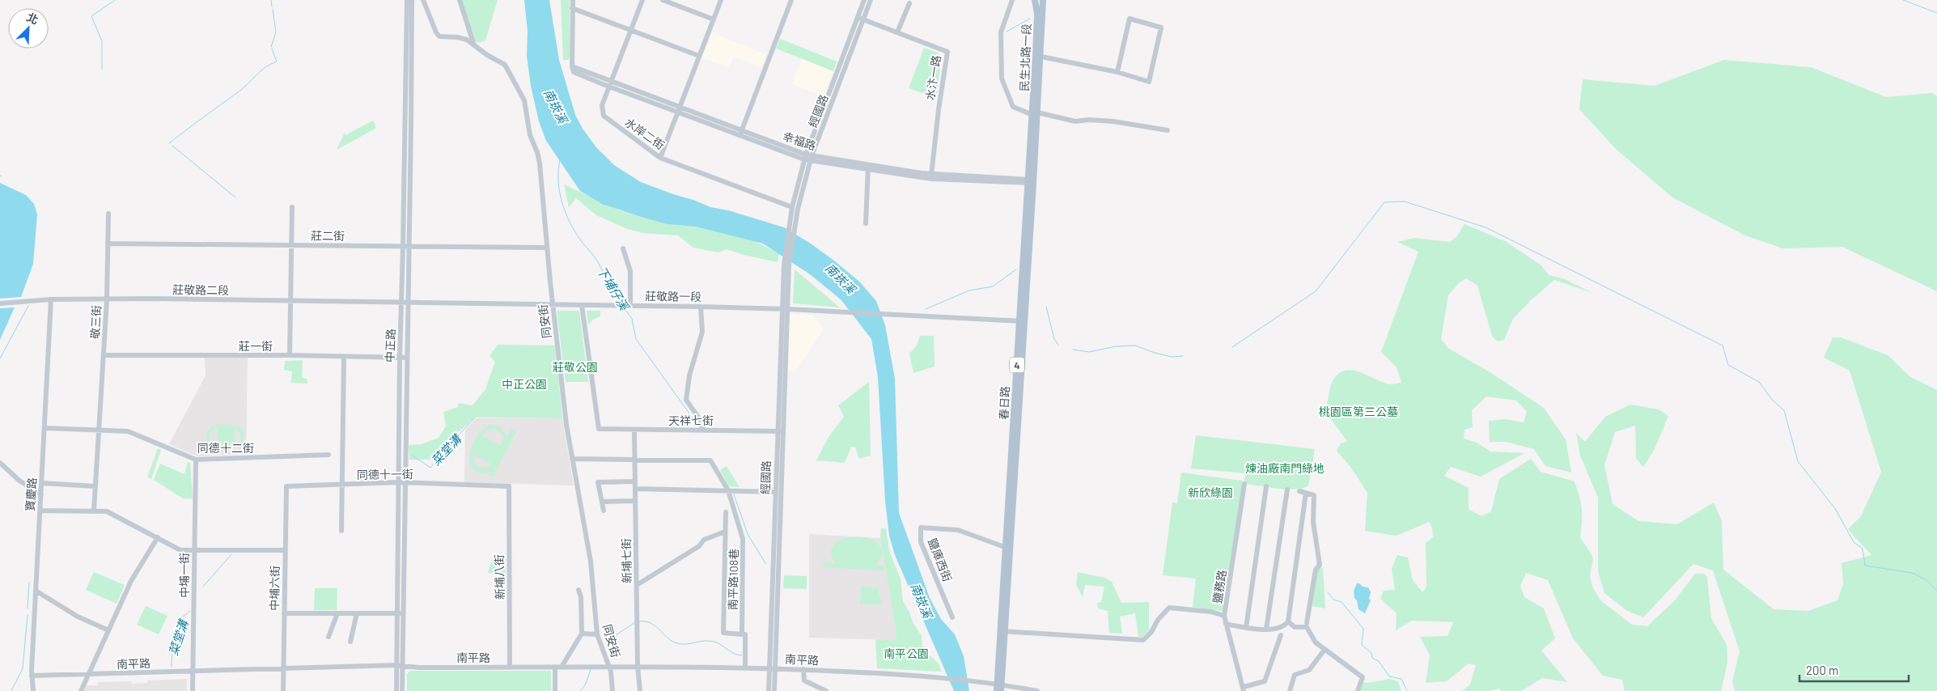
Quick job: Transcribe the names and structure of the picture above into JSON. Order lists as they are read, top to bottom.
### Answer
{
  "streets": {
    "main road": ["民生北路一段", "4", "春日路"],
    "street": [
      "水汴一路",
      "經國路",
      "水岸二街",
      "幸福路",
      "莊二街",
      "莊敬路二段",
      "莊敬路一段",
      "同安街",
      "敬三街",
      "莊一街",
      "中正路",
      "天祥七街",
      "同德十二街",
      "同德十一街",
      "寶慶路",
      "鹽庫西街",
      "新埔七街",
      "中埔一街",
      "新埔八街",
      "南平路108巷",
      "鹽務路",
      "中埔六街",
      "南平路"
    ]
  },
  "crossings": [
    ["民生北路一段", "春日路"],
    ["水汴一路", "經國路"],
    ["水汴一路", "幸福路"],
    ["經國路", "水岸二街"],
    ["經國路", "幸福路"],
    ["經國路", "莊敬路一段"],
    ["經國路", "天祥七街"],
    ["經國路", "南平路"],
    ["水岸二街", "幸福路"],
    ["幸福路", "春日路"],
    ["莊二街", "同安街"],
    ["莊二街", "敬三街"],
    ["莊二街", "中正路"],
    ["莊敬路二段", "莊敬路一段"],
    ["莊敬路二段", "敬三街"],
    ["莊敬路二段", "中正路"],
    ["莊敬路二段", "寶慶路"],
    ["莊敬路一段", "同安街"],
    ["莊敬路一段", "中正路"],
    ["莊敬路一段", "春日路"],
    ["莊敬路一段", "天祥七街"],
    ["同安街", "南平路"],
    ["敬三街", "莊一街"],
    ["敬三街", "同德十二街"],
    ["莊一街", "中正路"],
    ["中正路", "同德十一街"],
    ["中正路", "南平路"],
    ["4", "春日路"],
    ["4", "南平路"],
    ["春日路", "鹽庫西街"],
    ["春日路", "南平路"],
    ["天祥七街", "新埔七街"],
    ["同德十二街", "中埔一街"],
    ["同德十一街", "新埔八街"],
    ["同德十一街", "中埔六街"],
    ["寶慶路", "南平路"],
    ["新埔七街", "南平路108巷"],
    ["新埔七街", "南平路"],
    ["中埔一街", "南平路"],
    ["新埔八街", "南平路"],
    ["南平路108巷", "南平路"],
    ["中埔六街", "南平路"]
  ],
  "water": ["南崁溪", "下埔仔溪", "菜堂溝"],
  "parks": [
    "莊敬公園",
    "中正公園",
    "桃園區第三公墓",
    "煉油廠南門綠地",
    "新欣綠園",
    "南平公園"
  ],
  "scale_bar": "200 m",
  "north": "top right"
}
